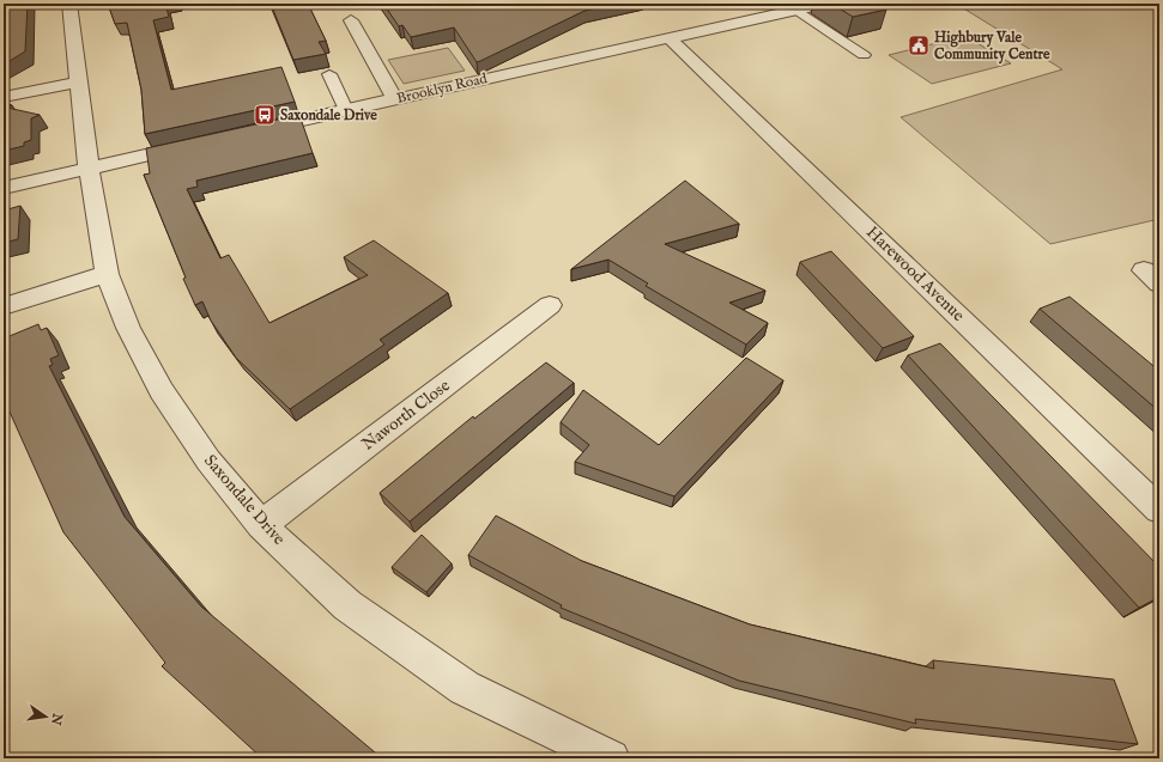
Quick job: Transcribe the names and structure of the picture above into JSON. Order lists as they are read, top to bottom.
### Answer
{
  "streets": {
    "street": [
      "Brooklyn Road",
      "Harewood Avenue",
      "Naworth Close",
      "Saxondale Drive"
    ]
  },
  "crossings": [
    ["Brooklyn Road", "Harewood Avenue"],
    ["Naworth Close", "Saxondale Drive"]
  ],
  "places": {
    "public building": ["Highbury Vale Community Centre"],
    "bus stop": ["Saxondale Drive"]
  },
  "north": "right"
}
